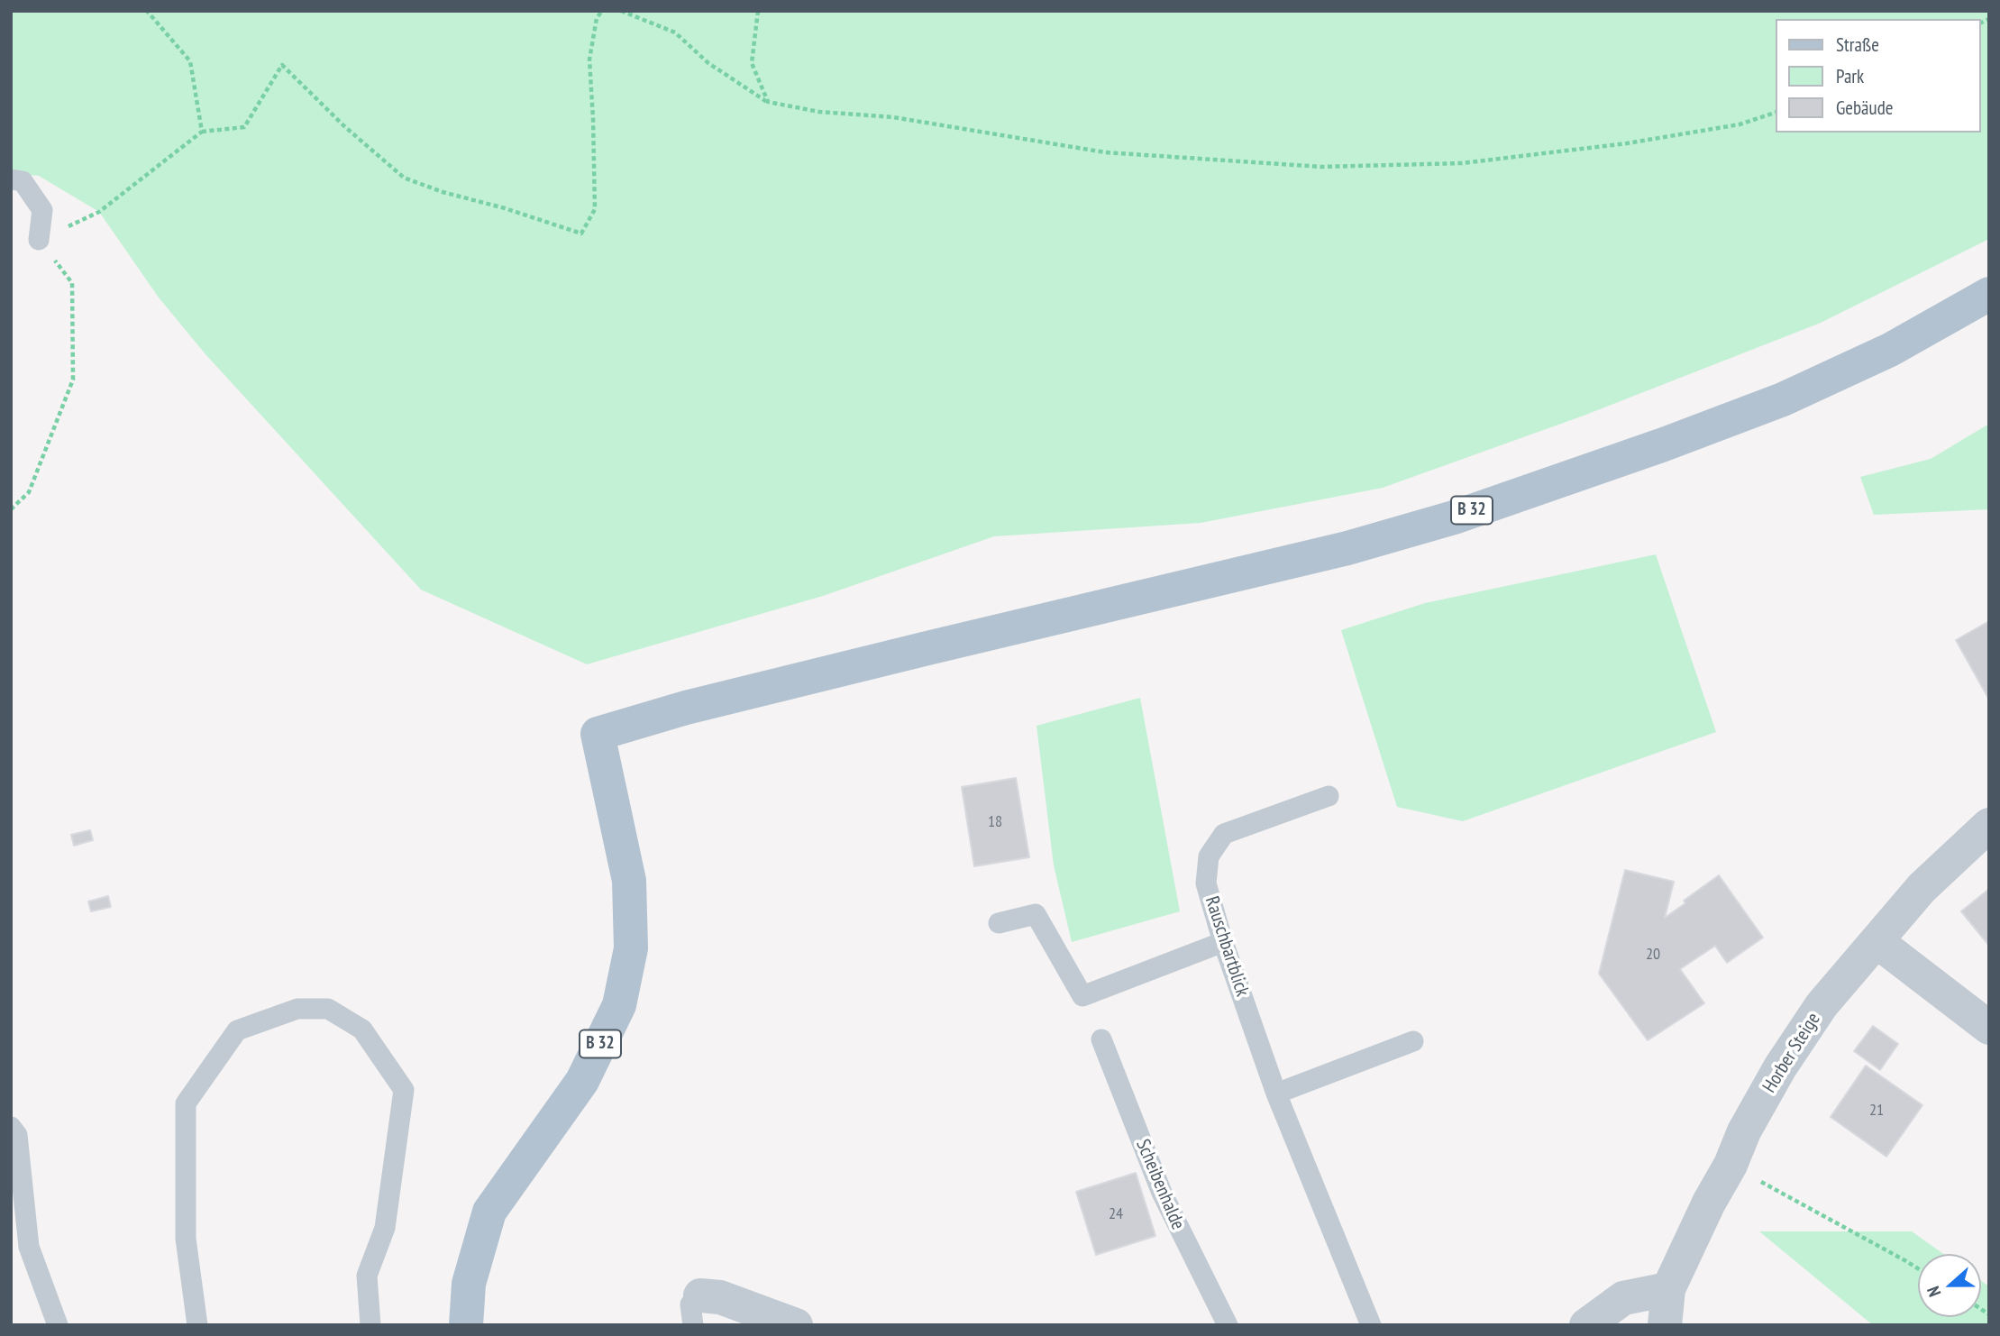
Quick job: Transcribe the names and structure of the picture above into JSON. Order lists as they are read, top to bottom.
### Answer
{
  "streets": {
    "main road": ["B 32"],
    "street": ["Horber Steige"],
    "lane": ["Rauschbartblick", "Scheibenhalde"]
  },
  "house_numbers": [
    "18",
    "20",
    "21",
    "24"
  ],
  "legend": ["Straße", "Park", "Gebäude"],
  "north": "left"
}
